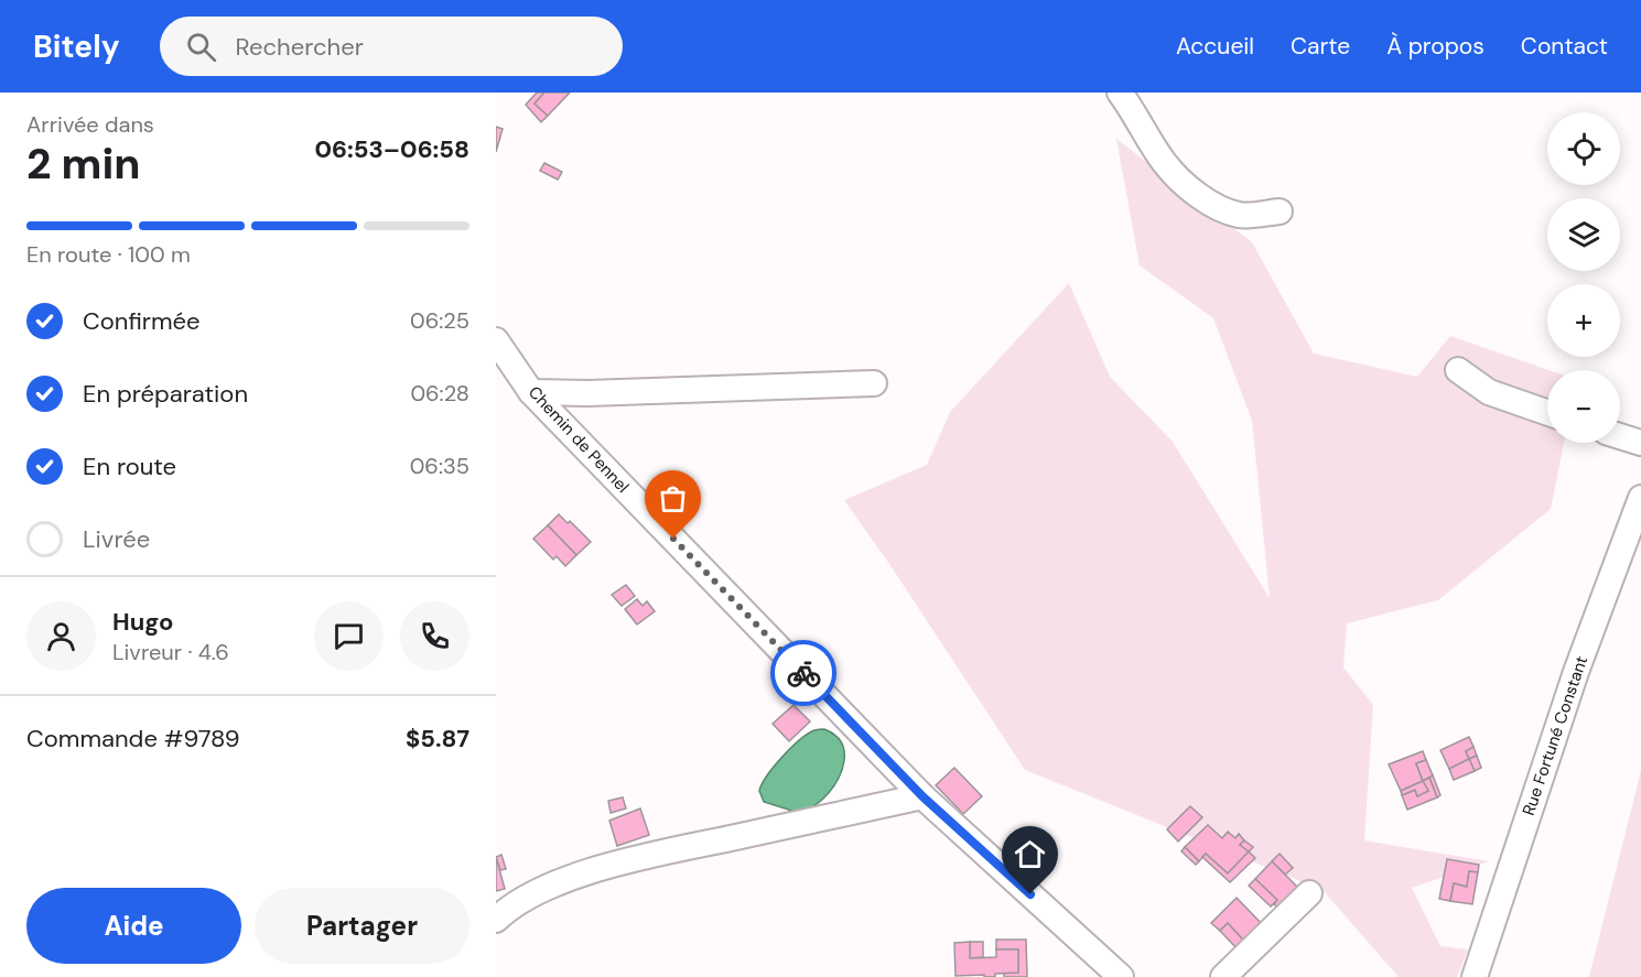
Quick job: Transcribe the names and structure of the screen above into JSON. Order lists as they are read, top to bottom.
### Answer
{
  "streets": {
    "street": ["Chemin de Pennel", "Rue Fortuné Constant"]
  },
  "page": {
    "header": "Bitely",
    "search": "Rechercher",
    "nav": [
      "Accueil",
      "Carte",
      "À propos",
      "Contact"
    ],
    "heading": ["2 min", "Arrivée dans", "06:53–06:58"],
    "panel": [
      "Hugo",
      "Livreur · 4.6",
      "Commande #9789",
      "$5.87"
    ],
    "map_buttons": ["+", "−"],
    "bar": "En route · 100 m",
    "list": [
      ["Confirmée", "06:25"],
      ["En préparation", "06:28"],
      ["En route", "06:35"],
      "Livrée"
    ],
    "buttons": ["Aide", "Partager"]
  }
}
